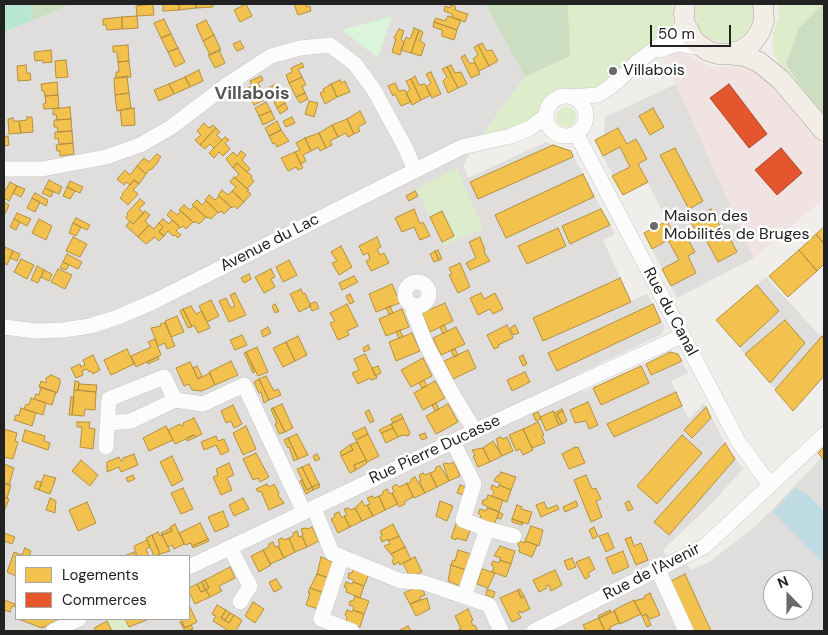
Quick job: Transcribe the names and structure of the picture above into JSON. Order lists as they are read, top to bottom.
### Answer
{
  "streets": {
    "street": [
      "Avenue du Lac",
      "Rue du Canal",
      "Rue Pierre Ducasse",
      "Rue de l'Avenir"
    ]
  },
  "crossings": [
    ["Avenue du Lac", "Rue du Canal"],
    ["Rue du Canal", "Rue Pierre Ducasse"],
    ["Rue du Canal", "Rue de l'Avenir"]
  ],
  "districts": ["Villabois"],
  "places": ["Villabois", "Maison des Mobilités de Bruges"],
  "legend": ["Logements", "Commerces"],
  "scale_bar": "50 m",
  "north": "top"
}
